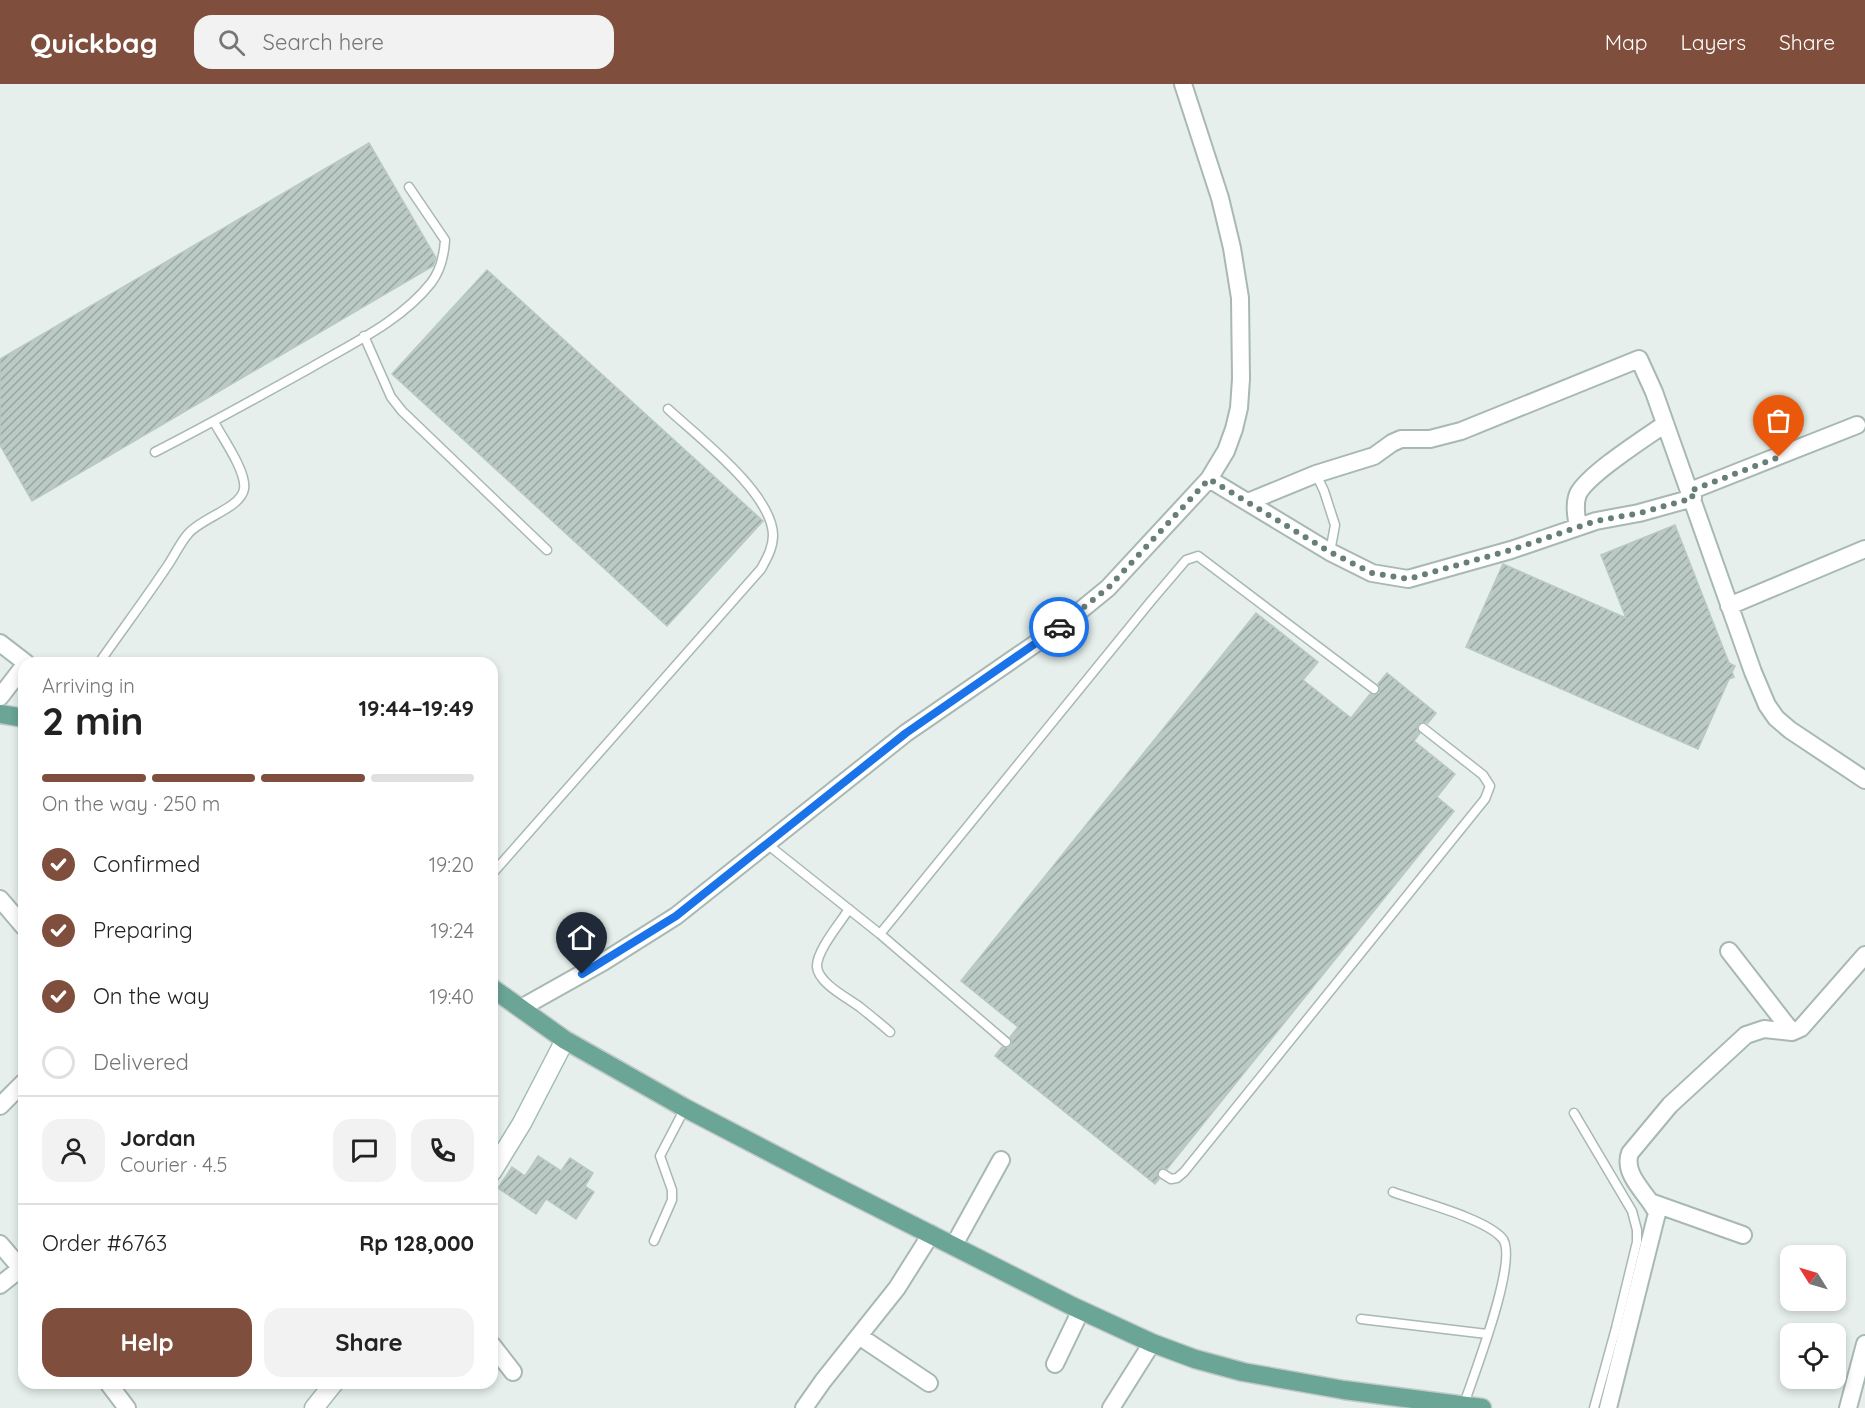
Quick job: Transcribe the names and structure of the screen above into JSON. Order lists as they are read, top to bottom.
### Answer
{
  "north": "top left",
  "page": {
    "header": "Quickbag",
    "search": "Search here",
    "nav": ["Map", "Layers", "Share"],
    "heading": ["2 min", "Arriving in", "19:44–19:49"],
    "panel": [
      "Jordan",
      "Courier · 4.5",
      "Order #6763",
      "Rp 128,000"
    ],
    "bar": "On the way · 250 m",
    "list": [
      ["Confirmed", "19:20"],
      ["Preparing", "19:24"],
      ["On the way", "19:40"],
      "Delivered"
    ],
    "buttons": ["Help", "Share"]
  }
}
